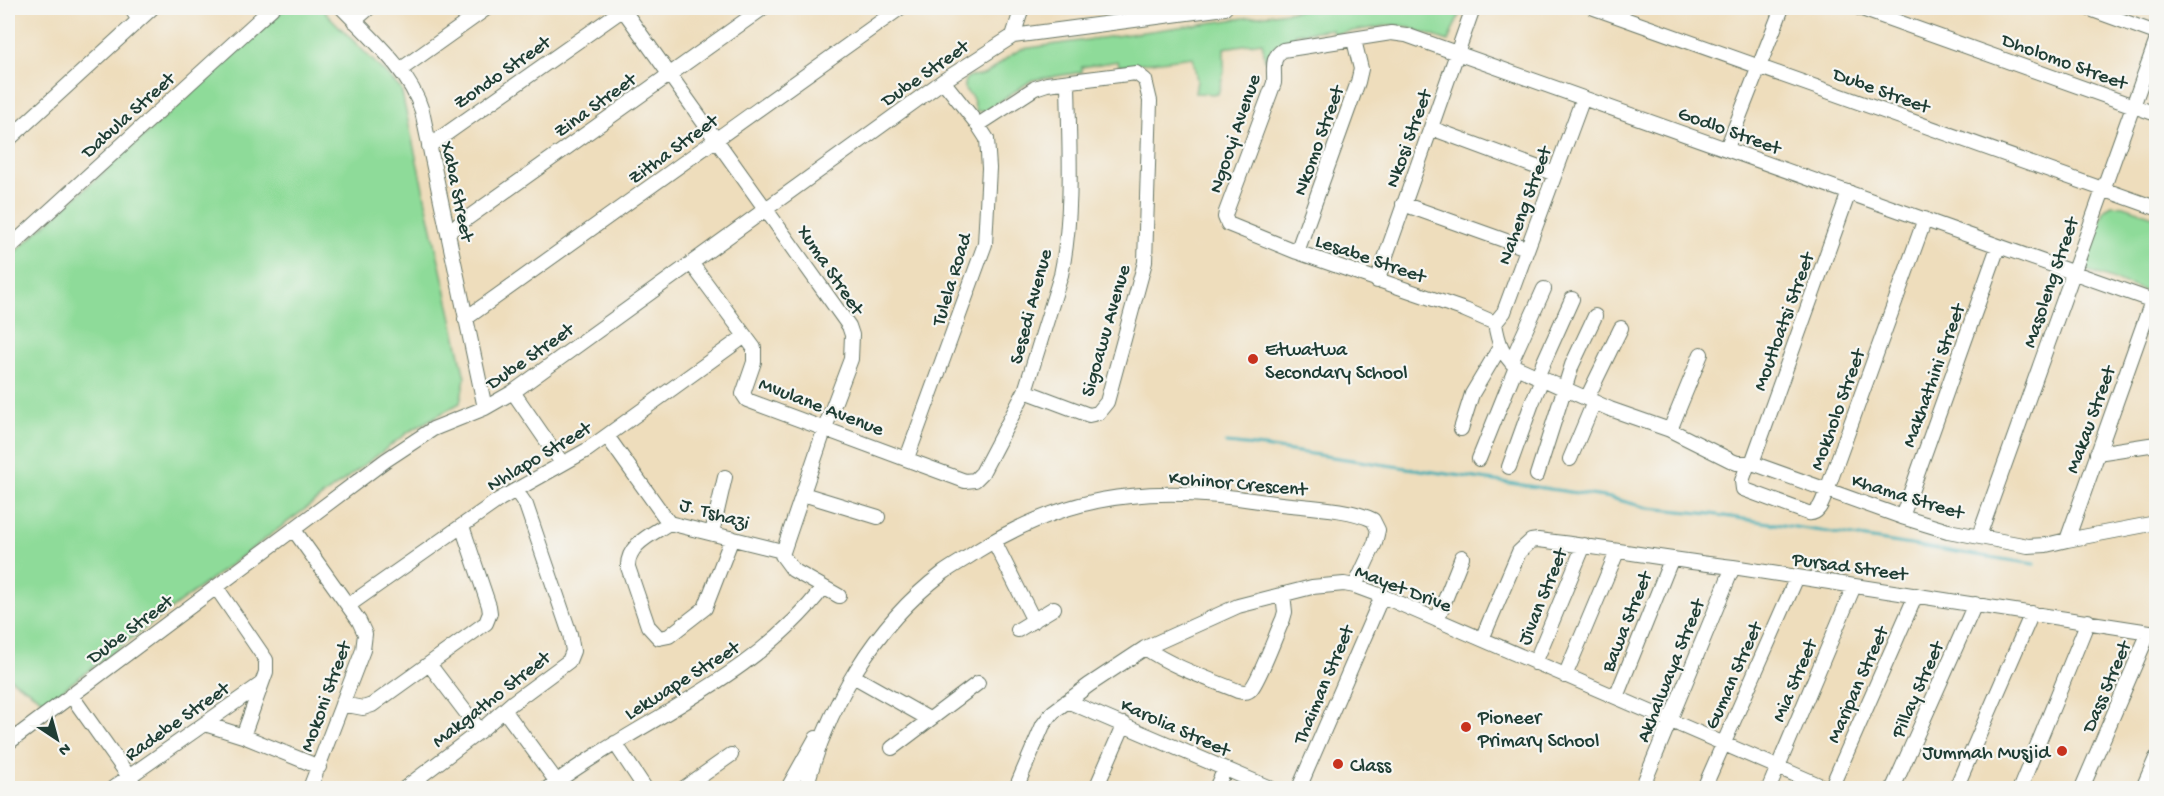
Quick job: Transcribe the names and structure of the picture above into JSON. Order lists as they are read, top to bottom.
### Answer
{
  "streets": {
    "street": [
      "Dholomo Street",
      "Zondo Street",
      "Dube Street",
      "Zina Street",
      "Dabula Street",
      "Godlo Street",
      "Ngooyi Avenue",
      "Nkosi Street",
      "Nkomo Street",
      "Zitha Street",
      "Xaba Street",
      "Naheng Street",
      "Lesabe Street",
      "Xuma Street",
      "Tulela Road",
      "Masoleng Street",
      "Sesedi Avenue",
      "Moutloatsi Street",
      "Sigoawu Avenue",
      "Makhathini Street",
      "Mvulane Avenue",
      "Mokholo Street",
      "Makau Street",
      "Nhlapo Street",
      "Kohinor Crescent",
      "Khama Street",
      "J. Tshazi",
      "Pursad Street",
      "Mayet Drive",
      "Jivan Street",
      "Bawa Street",
      "Akhalwaya Street",
      "Guman Street",
      "Lekwape Street",
      "Mia Street",
      "Thaiman Street",
      "Maripan Street",
      "Dass Street",
      "Pillay Street",
      "Mokoni Street",
      "Makgatho Street",
      "Radebe Street",
      "Karolia Street"
    ]
  },
  "crossings": [
    ["Dholomo Street", "Masoleng Street"],
    ["Zondo Street", "Xaba Street"],
    ["Zondo Street", "Xuma Street"],
    ["Dube Street", "Xaba Street"],
    ["Dube Street", "Xuma Street"],
    ["Dube Street", "Tulela Road"],
    ["Dube Street", "Masoleng Street"],
    ["Dube Street", "Mvulane Avenue"],
    ["Dube Street", "Mokoni Street"],
    ["Dube Street", "Radebe Street"],
    ["Zina Street", "Xaba Street"],
    ["Zina Street", "Xuma Street"],
    ["Godlo Street", "Ngooyi Avenue"],
    ["Godlo Street", "Nkosi Street"],
    ["Godlo Street", "Nkomo Street"],
    ["Godlo Street", "Naheng Street"],
    ["Godlo Street", "Masoleng Street"],
    ["Godlo Street", "Moutloatsi Street"],
    ["Godlo Street", "Makhathini Street"],
    ["Godlo Street", "Mokholo Street"],
    ["Godlo Street", "Makau Street"],
    ["Ngooyi Avenue", "Lesabe Street"],
    ["Nkosi Street", "Lesabe Street"],
    ["Nkomo Street", "Lesabe Street"],
    ["Zitha Street", "Xaba Street"],
    ["Zitha Street", "Xuma Street"],
    ["Naheng Street", "Lesabe Street"],
    ["Xuma Street", "Mvulane Avenue"],
    ["Xuma Street", "J. Tshazi"],
    ["Tulela Road", "Mvulane Avenue"],
    ["Masoleng Street", "Khama Street"],
    ["Sesedi Avenue", "Sigoawu Avenue"],
    ["Sesedi Avenue", "Mvulane Avenue"],
    ["Moutloatsi Street", "Mokholo Street"],
    ["Moutloatsi Street", "Khama Street"],
    ["Makhathini Street", "Khama Street"],
    ["Mvulane Avenue", "Nhlapo Street"],
    ["Mokholo Street", "Khama Street"],
    ["Makau Street", "Khama Street"],
    ["Nhlapo Street", "J. Tshazi"],
    ["Nhlapo Street", "Mokoni Street"],
    ["Nhlapo Street", "Makgatho Street"],
    ["Kohinor Crescent", "Mayet Drive"],
    ["Pursad Street", "Mayet Drive"],
    ["Pursad Street", "Jivan Street"],
    ["Pursad Street", "Bawa Street"],
    ["Pursad Street", "Akhalwaya Street"],
    ["Pursad Street", "Guman Street"],
    ["Pursad Street", "Mia Street"],
    ["Pursad Street", "Maripan Street"],
    ["Pursad Street", "Dass Street"],
    ["Pursad Street", "Pillay Street"],
    ["Mayet Drive", "Jivan Street"],
    ["Mayet Drive", "Bawa Street"],
    ["Mayet Drive", "Akhalwaya Street"],
    ["Mayet Drive", "Guman Street"],
    ["Mayet Drive", "Mia Street"],
    ["Mayet Drive", "Thaiman Street"],
    ["Mayet Drive", "Karolia Street"]
  ],
  "places": [
    "Etwatwa Secondary School",
    "Pioneer Primary School",
    "Jummah Musjid",
    "Class"
  ],
  "north": "bottom right"
}
